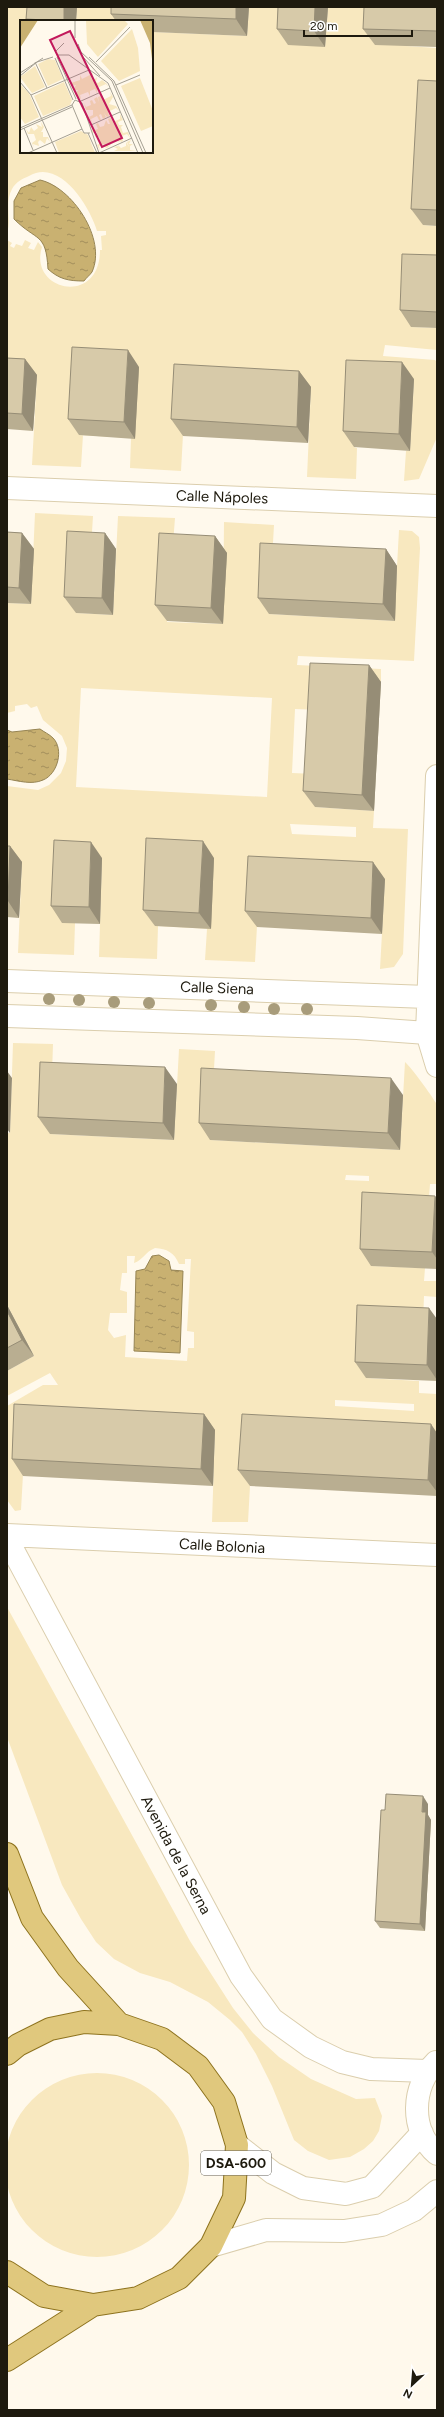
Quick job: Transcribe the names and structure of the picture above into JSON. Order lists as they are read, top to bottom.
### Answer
{
  "streets": {
    "main road": ["DSA-600"],
    "street": [
      "Calle Nápoles",
      "Calle Siena",
      "Calle Bolonia",
      "Avenida de la Serna"
    ]
  },
  "scale_bar": "20 m",
  "north": "bottom left"
}
